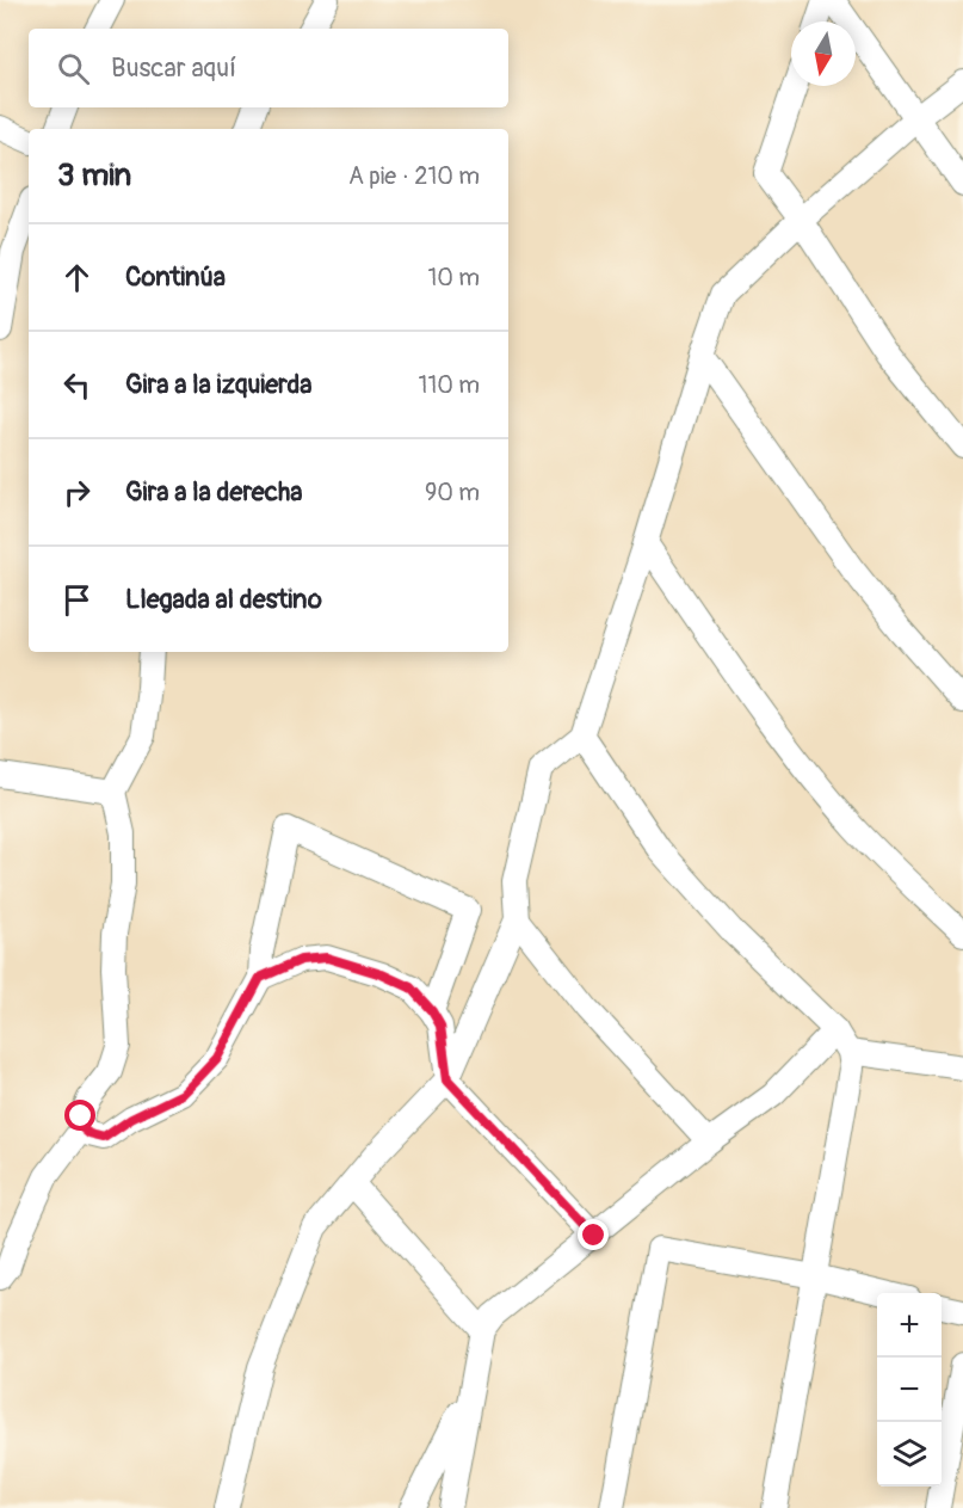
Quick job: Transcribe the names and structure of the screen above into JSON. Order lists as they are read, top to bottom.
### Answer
{
  "north": "bottom",
  "page": {
    "search": "Buscar aquí",
    "heading": ["3 min", "A pie · 210 m"],
    "list": [
      ["Continúa", "10 m"],
      ["Gira a la izquierda", "110 m"],
      ["Gira a la derecha", "90 m"],
      "Llegada al destino"
    ],
    "map_buttons": ["+", "−"]
  }
}
